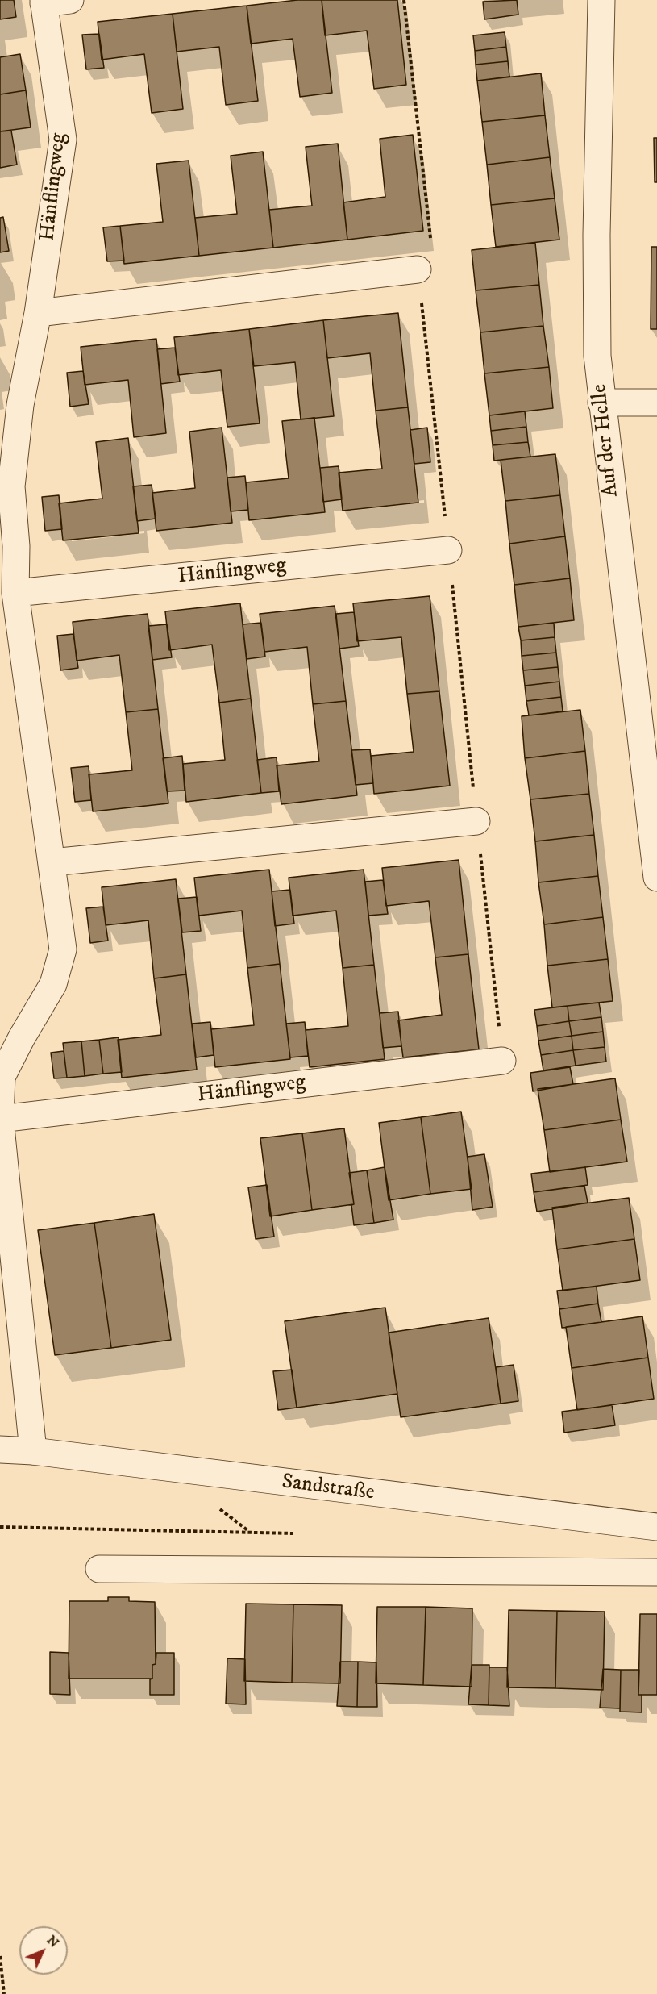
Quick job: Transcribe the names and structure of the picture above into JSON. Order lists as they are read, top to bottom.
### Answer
{
  "streets": {
    "street": ["Hänflingweg", "Auf der Helle", "Sandstraße"]
  },
  "crossings": [
    ["Hänflingweg", "Sandstraße"]
  ],
  "north": "top right"
}
